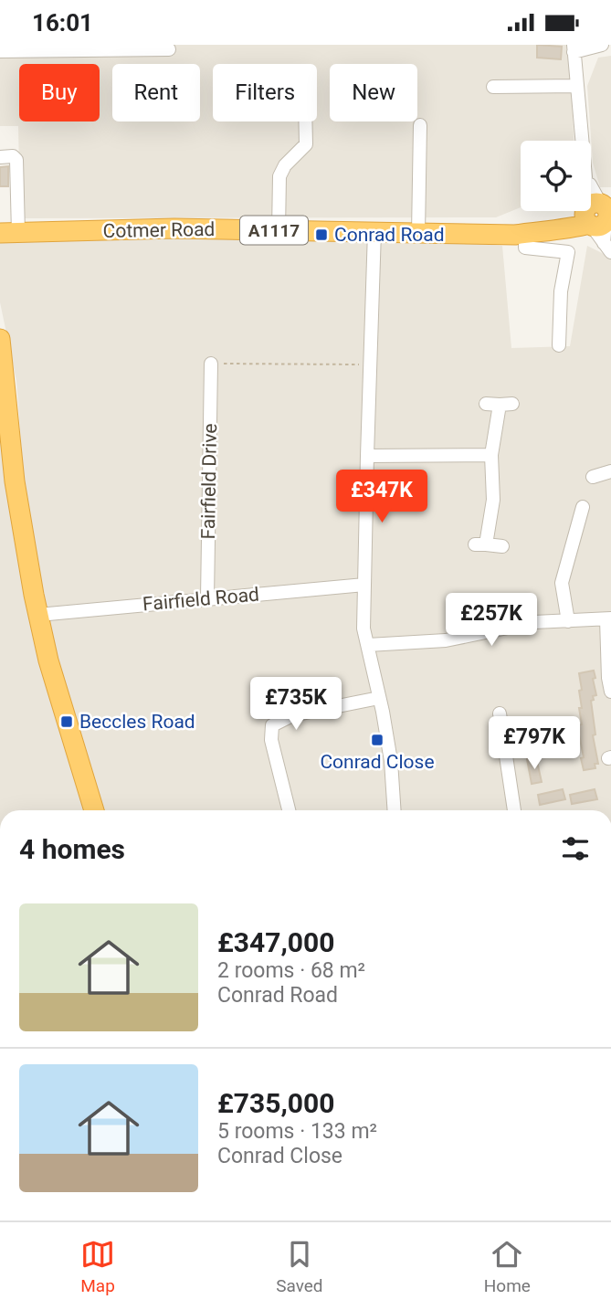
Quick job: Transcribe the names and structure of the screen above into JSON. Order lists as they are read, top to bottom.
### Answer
{
  "streets": {
    "highway": ["Cotmer Road", "A1117"],
    "street": ["Fairfield Drive", "Fairfield Road"]
  },
  "crossings": [
    ["Fairfield Drive", "Fairfield Road"]
  ],
  "places": {
    "transit": ["Conrad Road", "Beccles Road", "Conrad Close"]
  },
  "page": {
    "status": "16:01",
    "chip": [
      "Buy",
      "Rent",
      "Filters",
      "New"
    ],
    "price": [
      "£347K",
      "£257K",
      "£735K",
      "£797K"
    ],
    "heading": "4 homes",
    "list": [
      {
        "name": "£347,000",
        "note": "2 rooms · 68 m² · Conrad Road"
      },
      {
        "name": "£735,000",
        "note": "5 rooms · 133 m² · Conrad Close"
      }
    ],
    "tabs": ["Map", "Saved", "Home"]
  }
}
